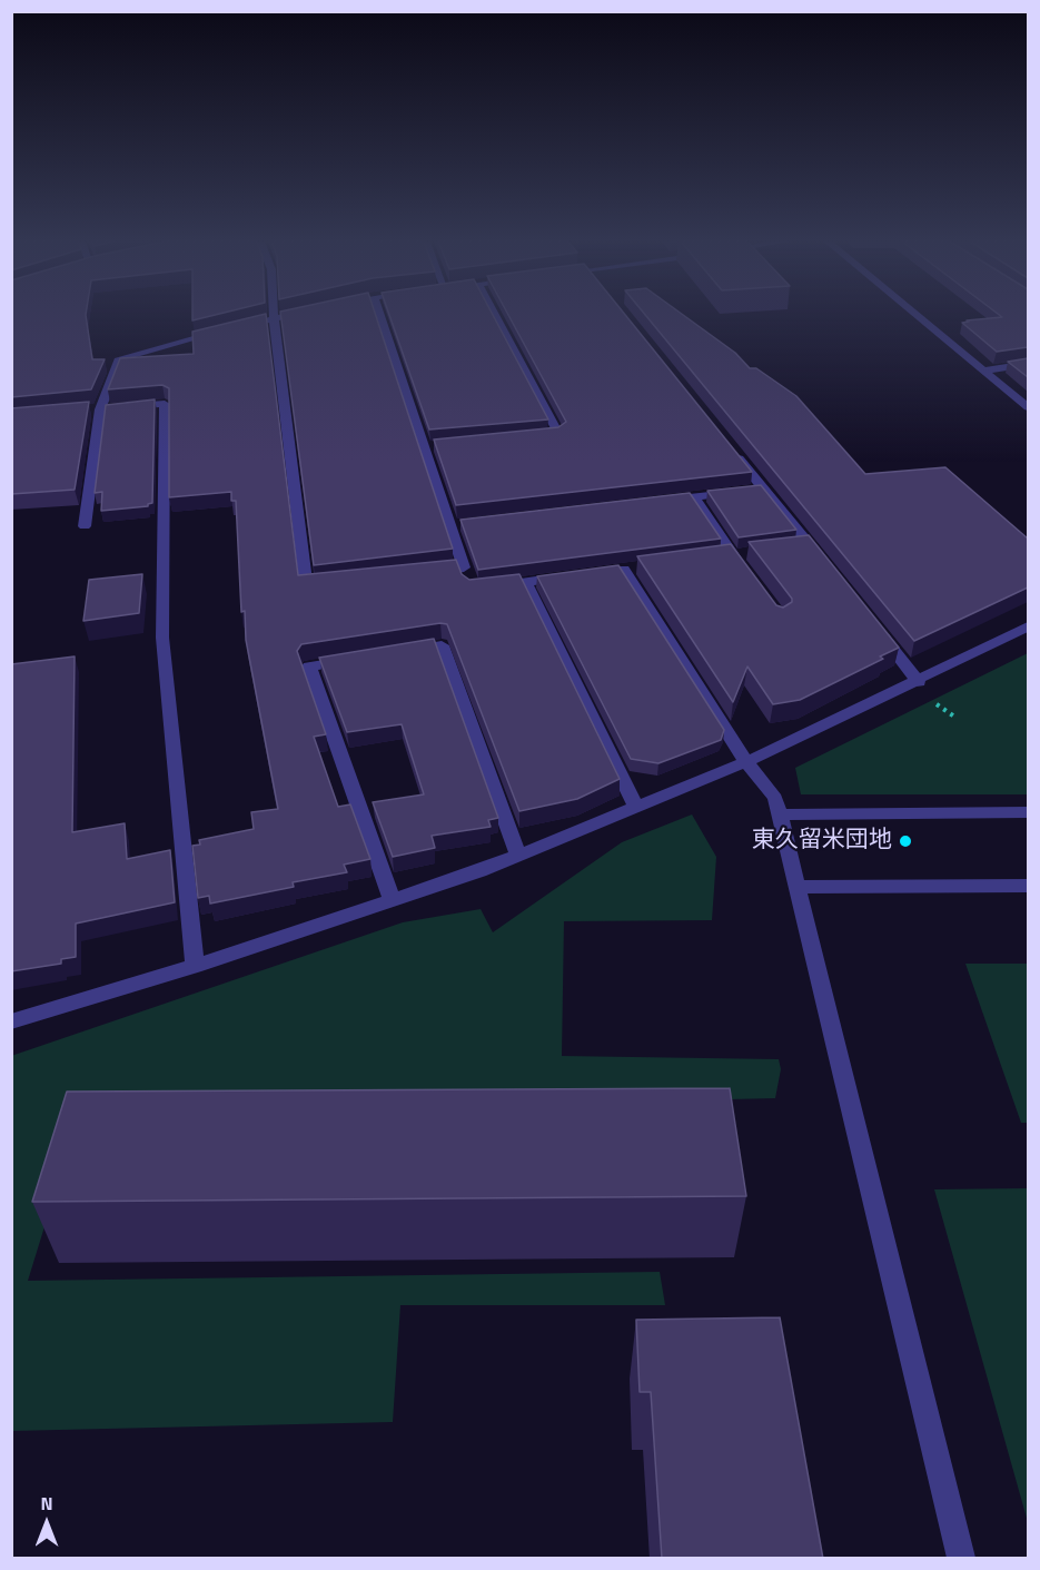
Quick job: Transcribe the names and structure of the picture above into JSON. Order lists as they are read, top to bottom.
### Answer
{
  "places": ["東久留米団地"],
  "north": "top"
}
